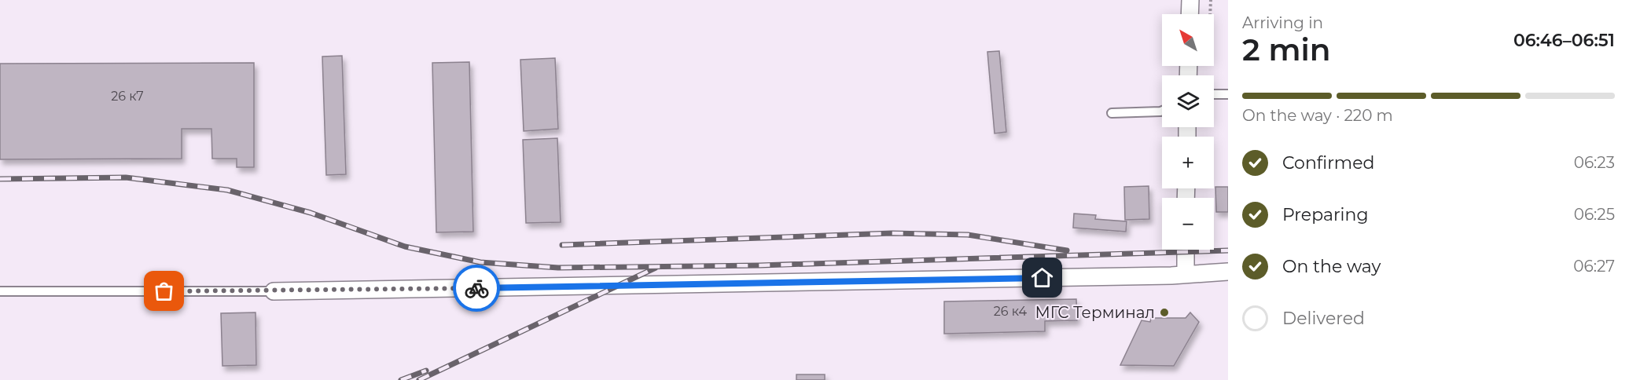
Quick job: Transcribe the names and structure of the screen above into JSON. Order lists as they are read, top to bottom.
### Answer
{
  "places": ["МГС Терминал"],
  "house_numbers": ["26 к7", "26 к4"],
  "north": "top left",
  "page": {
    "heading": ["2 min", "Arriving in", "06:46–06:51"],
    "map_buttons": ["+", "−"],
    "bar": "On the way · 220 m",
    "list": [
      ["Confirmed", "06:23"],
      ["Preparing", "06:25"],
      ["On the way", "06:27"],
      "Delivered"
    ]
  }
}
